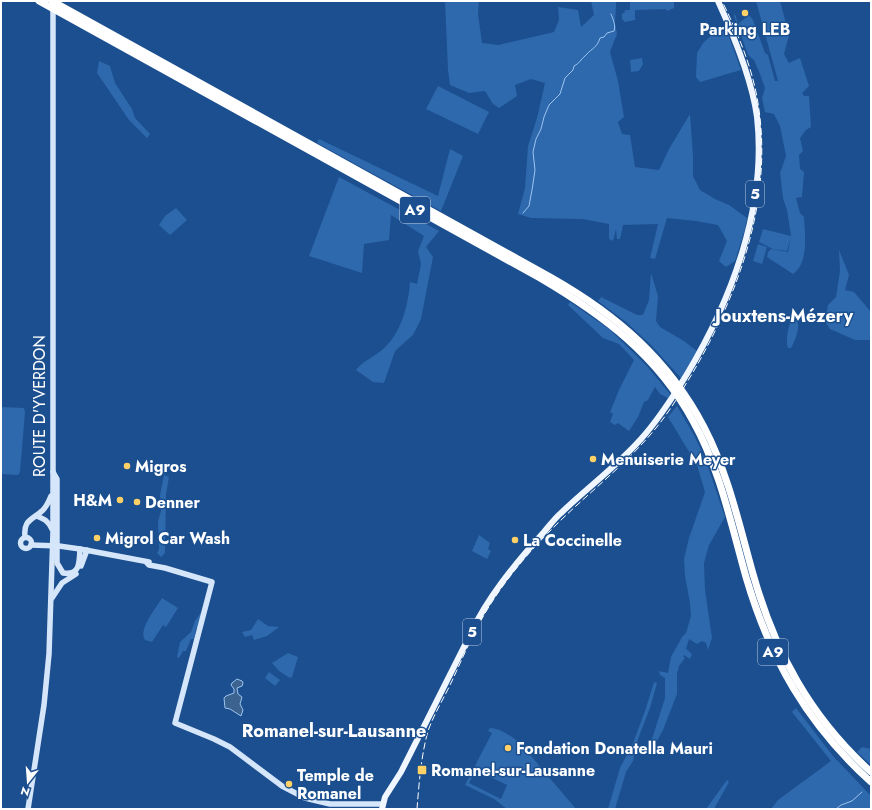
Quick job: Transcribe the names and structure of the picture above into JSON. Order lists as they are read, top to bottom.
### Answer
{
  "streets": {
    "highway": ["A9"],
    "main road": ["5", "ROUTE D'YVERDON"]
  },
  "crossings": [
    ["A9", "ROUTE D'YVERDON"]
  ],
  "districts": ["Jouxtens-Mézery", "Romanel-sur-Lausanne"],
  "places": {
    "other": [
      "Parking LEB",
      "Menuiserie Meyer",
      "Migros",
      "H&M",
      "Denner",
      "Migrol Car Wash",
      "La Coccinelle",
      "Fondation Donatella Mauri",
      "Temple de Romanel"
    ],
    "transit": ["Romanel-sur-Lausanne"]
  },
  "north": "bottom"
}
